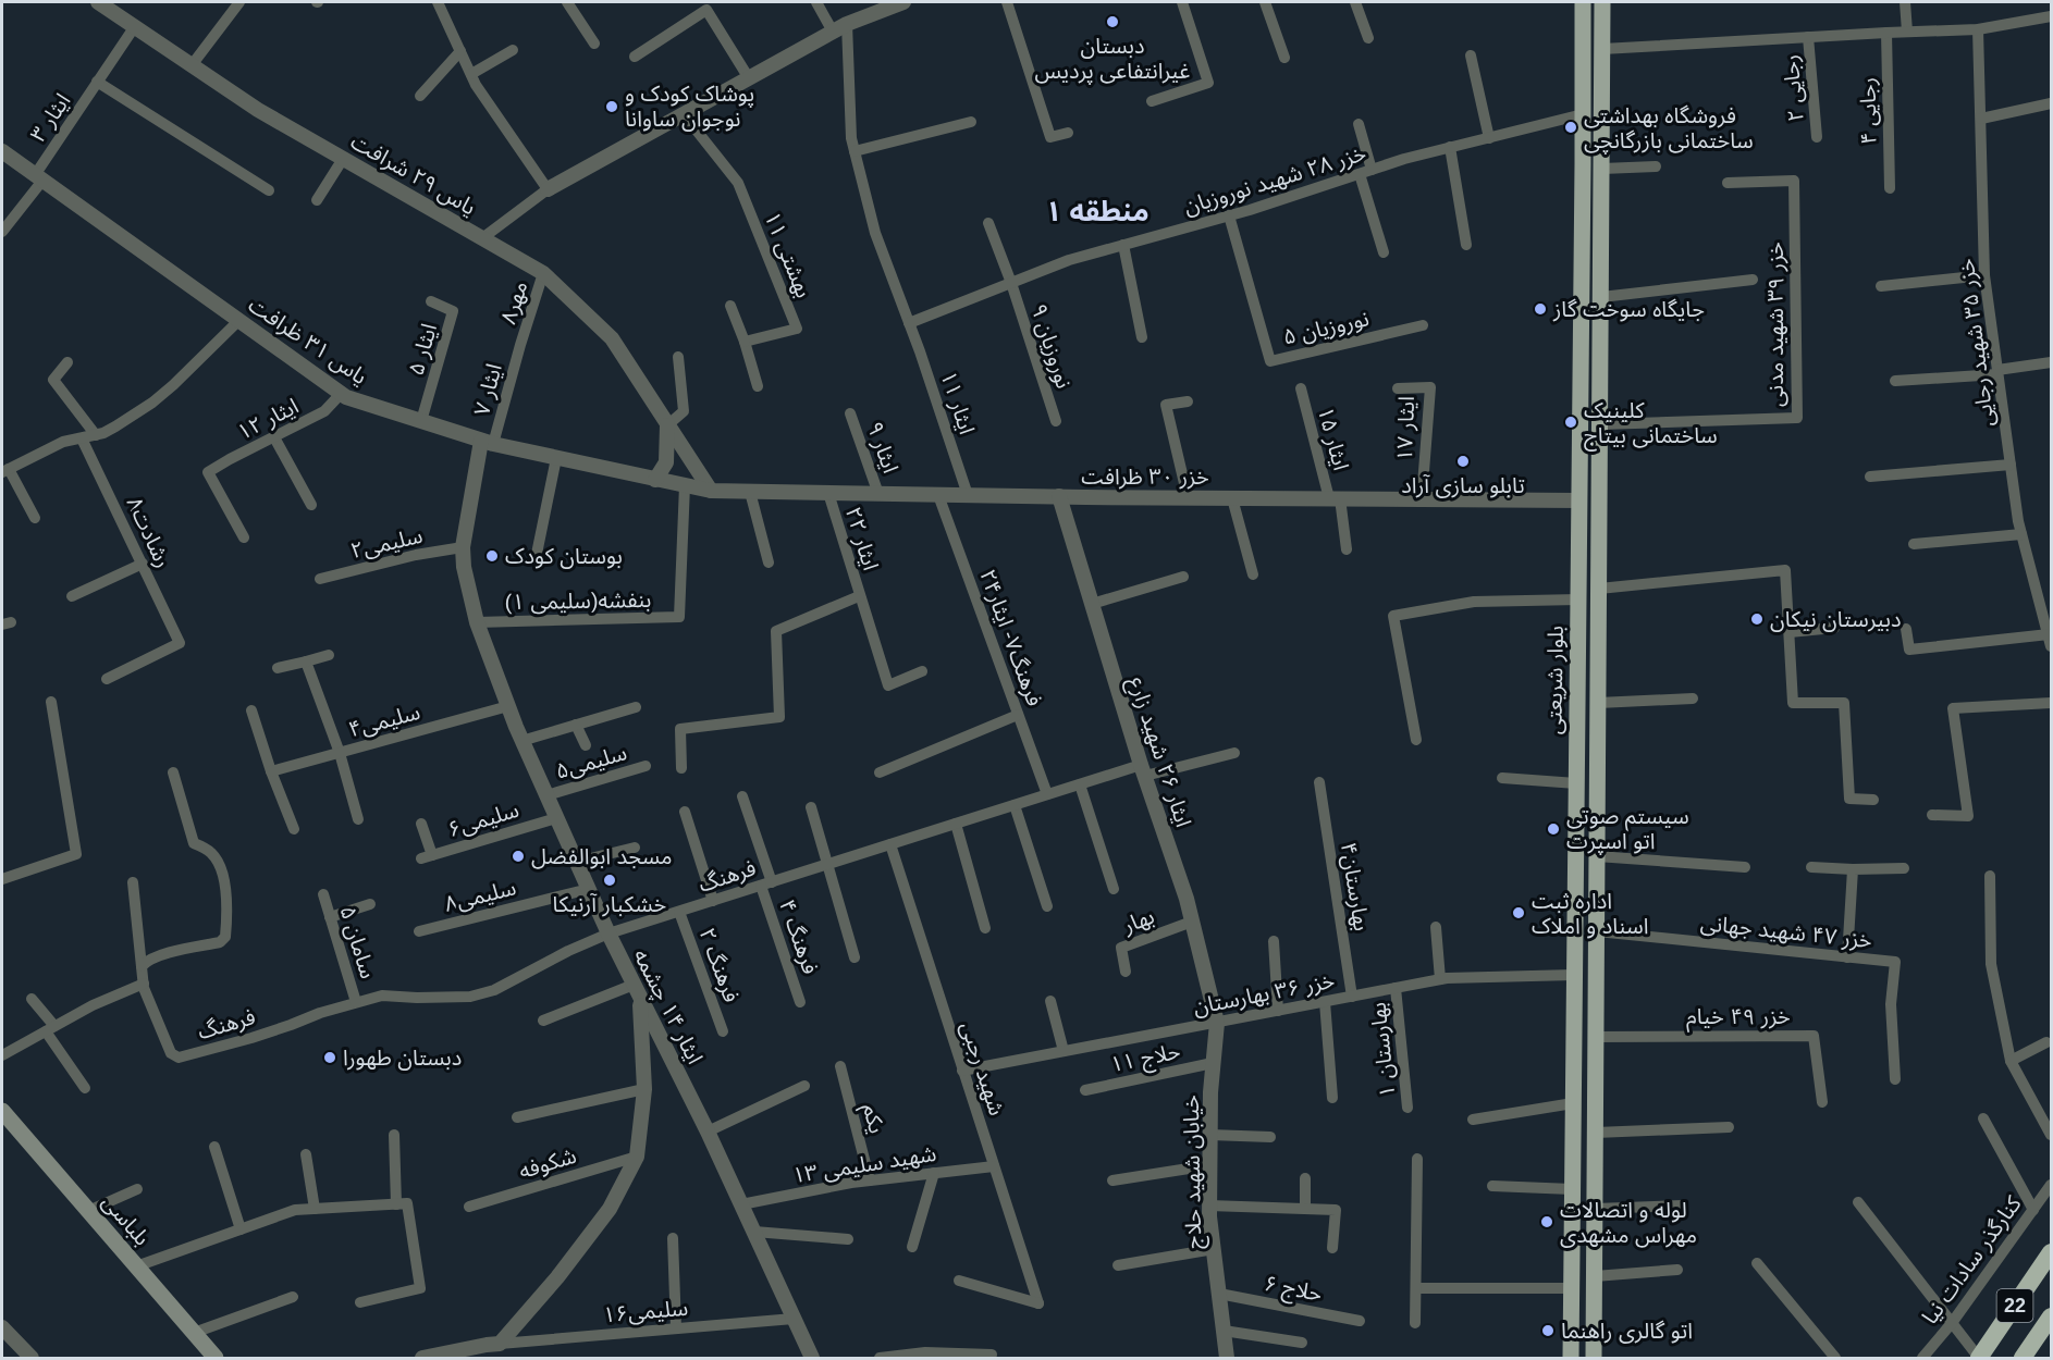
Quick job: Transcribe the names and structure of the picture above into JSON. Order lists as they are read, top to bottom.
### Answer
{
  "streets": {
    "highway": ["22"],
    "main road": ["بلوار شریعتی", "بلباسی"],
    "street": [
      "رجایی ۲",
      "رجایی ۴",
      "ایثار ۳",
      "یاس ۲۹ شرافت",
      "خزر ۲۸ شهید نوروزیان",
      "بهشتی ۱۱",
      "مهر۸",
      "خزر ۳۹ شهید مدنی",
      "نوروزیان ۵",
      "یاس ۳۱ ظرافت",
      "خزر ۳۵ شهید رجایی",
      "نوروزیان ۹",
      "ایثار ۵",
      "ایثار ۷",
      "ایثار ۱۱",
      "ایثار ۱۲",
      "ایثار ۱۷",
      "ایثار ۱۵",
      "ایثار ۹",
      "خزر ۳۰ ظرافت",
      "رشادت۸",
      "ایثار ۲۲",
      "سلیمی۲",
      "بنفشه(سلیمی ۱)",
      "فرهنگ۷- ایثار۲۴",
      "سلیمی۴",
      "ایثار ۲۶ شهید زارع",
      "سلیمی۵",
      "سلیمی۶",
      "فرهنگ",
      "بهارستان۴",
      "سلیمی۸",
      "بهار",
      "خزر ۴۷ شهید جهانی",
      "فرهنگ ۴",
      "سامان ۵",
      "فرهنگ ۲",
      "خزر ۳۶ بهارستان",
      "ایثار ۱۴ چشمه",
      "خزر ۴۹ خیام",
      "بهارستان ۱",
      "حلاج ۱۱",
      "شهید رجبی",
      "یکم",
      "شکوفه",
      "شهید سلیمی ۱۳",
      "خیابان شهید حلاج",
      "کنارگذر سادات نیا",
      "حلاج ۶",
      "سلیمی۱۶"
    ]
  },
  "crossings": [
    ["ایثار ۳", "یاس ۲۹ شرافت"],
    ["ایثار ۳", "یاس ۳۱ ظرافت"],
    ["یاس ۲۹ شرافت", "مهر۸"],
    ["یاس ۲۹ شرافت", "یاس ۳۱ ظرافت"],
    ["یاس ۲۹ شرافت", "خزر ۳۰ ظرافت"],
    ["خزر ۲۸ شهید نوروزیان", "نوروزیان ۵"],
    ["خزر ۲۸ شهید نوروزیان", "نوروزیان ۹"],
    ["خزر ۲۸ شهید نوروزیان", "ایثار ۱۱"],
    ["خزر ۲۸ شهید نوروزیان", "بلوار شریعتی"],
    ["مهر۸", "ایثار ۷"],
    ["خزر ۳۹ شهید مدنی", "بلوار شریعتی"],
    ["یاس ۳۱ ظرافت", "ایثار ۵"],
    ["یاس ۳۱ ظرافت", "ایثار ۷"],
    ["یاس ۳۱ ظرافت", "ایثار ۱۲"],
    ["یاس ۳۱ ظرافت", "خزر ۳۰ ظرافت"],
    ["یاس ۳۱ ظرافت", "بنفشه(سلیمی ۱)"],
    ["یاس ۳۱ ظرافت", "ایثار ۱۴ چشمه"],
    ["ایثار ۷", "ایثار ۱۴ چشمه"],
    ["ایثار ۱۱", "خزر ۳۰ ظرافت"],
    ["ایثار ۱۷", "خزر ۳۰ ظرافت"],
    ["ایثار ۱۵", "خزر ۳۰ ظرافت"],
    ["ایثار ۹", "خزر ۳۰ ظرافت"],
    ["خزر ۳۰ ظرافت", "ایثار ۲۲"],
    ["خزر ۳۰ ظرافت", "فرهنگ۷- ایثار۲۴"],
    ["خزر ۳۰ ظرافت", "بلوار شریعتی"],
    ["خزر ۳۰ ظرافت", "ایثار ۲۶ شهید زارع"],
    ["سلیمی۲", "ایثار ۱۴ چشمه"],
    ["بنفشه(سلیمی ۱)", "ایثار ۱۴ چشمه"],
    ["فرهنگ۷- ایثار۲۴", "فرهنگ"],
    ["بلوار شریعتی", "خزر ۴۷ شهید جهانی"],
    ["بلوار شریعتی", "خزر ۳۶ بهارستان"],
    ["بلوار شریعتی", "خزر ۴۹ خیام"],
    ["سلیمی۴", "ایثار ۱۴ چشمه"],
    ["ایثار ۲۶ شهید زارع", "فرهنگ"],
    ["ایثار ۲۶ شهید زارع", "بهار"],
    ["ایثار ۲۶ شهید زارع", "خزر ۳۶ بهارستان"],
    ["ایثار ۲۶ شهید زارع", "خیابان شهید حلاج"],
    ["سلیمی۵", "ایثار ۱۴ چشمه"],
    ["سلیمی۶", "ایثار ۱۴ چشمه"],
    ["فرهنگ", "فرهنگ ۴"],
    ["فرهنگ", "سامان ۵"],
    ["فرهنگ", "فرهنگ ۲"],
    ["فرهنگ", "ایثار ۱۴ چشمه"],
    ["فرهنگ", "شهید رجبی"],
    ["بهارستان۴", "خزر ۳۶ بهارستان"],
    ["سلیمی۸", "ایثار ۱۴ چشمه"],
    ["خزر ۳۶ بهارستان", "بهارستان ۱"],
    ["خزر ۳۶ بهارستان", "شهید رجبی"],
    ["خزر ۳۶ بهارستان", "خیابان شهید حلاج"],
    ["ایثار ۱۴ چشمه", "شهید سلیمی ۱۳"],
    ["ایثار ۱۴ چشمه", "سلیمی۱۶"],
    ["حلاج ۱۱", "خیابان شهید حلاج"],
    ["شهید رجبی", "شهید سلیمی ۱۳"],
    ["یکم", "شهید سلیمی ۱۳"],
    ["خیابان شهید حلاج", "حلاج ۶"]
  ],
  "districts": ["منطقه ۱"],
  "places": [
    "دبستان غیرانتفاعی پردیس",
    "پوشاک کودک و نوجوان ساوانا",
    "فروشگاه بهداشتی ساختمانی بازرگانچی",
    "جایگاه سوخت گاز",
    "کلینیک ساختمانی بیتاج",
    "تابلو سازی آراد",
    "بوستان کودک",
    "دبیرستان نیکان",
    "سیستم صوتی اتو اسپرت",
    "مسجد ابوالفضل",
    "خشکبار آرنیکا",
    "اداره ثبت اسناد و املاک",
    "دبستان طهورا",
    "لوله و اتصالات مهراس مشهدی",
    "اتو گالری راهنما"
  ]
}
